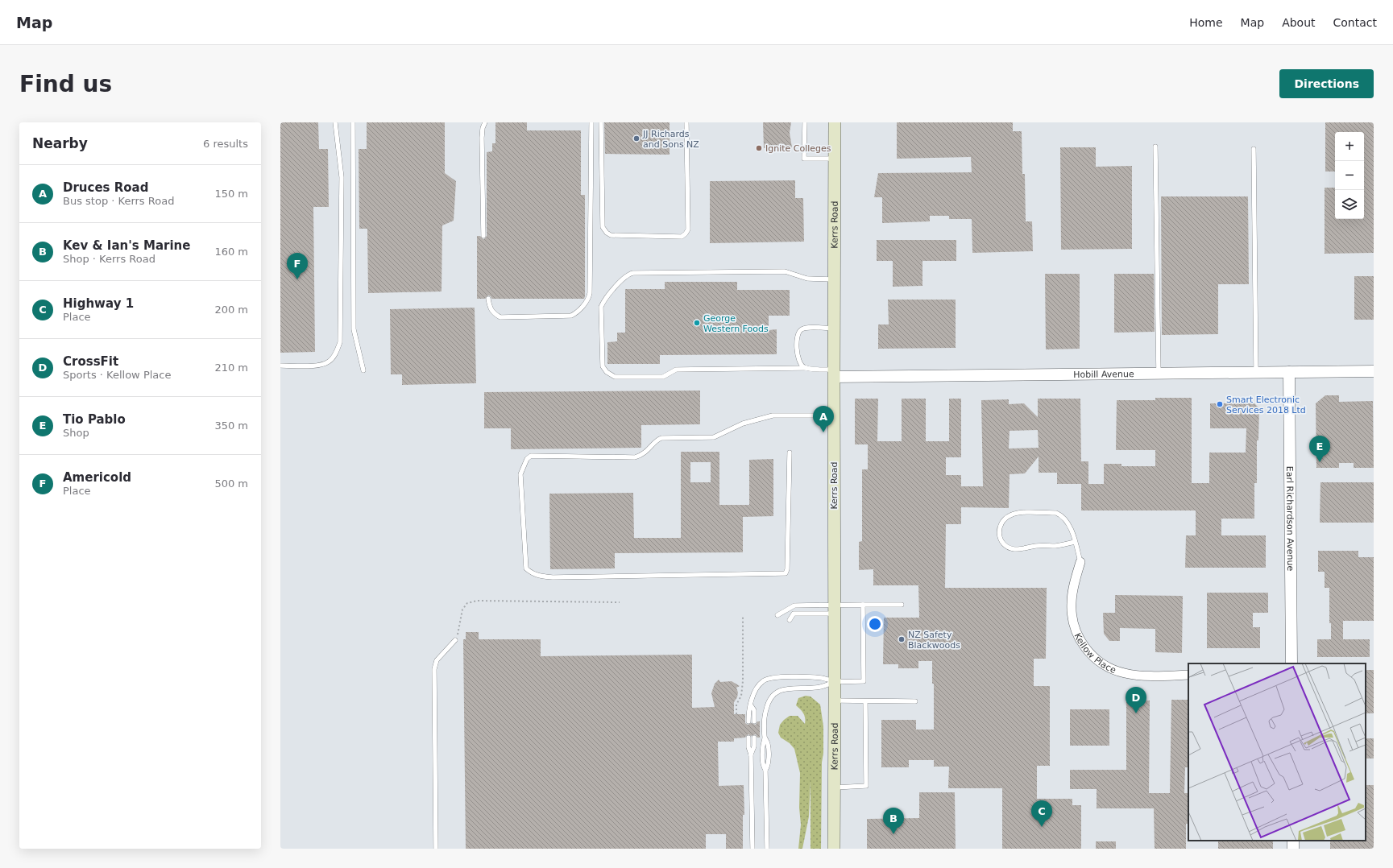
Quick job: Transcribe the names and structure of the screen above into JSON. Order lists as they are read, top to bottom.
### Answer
{
  "streets": {
    "main road": ["Kerrs Road"],
    "street": ["Hobill Avenue", "Earl Richardson Avenue", "Kellow Place"]
  },
  "crossings": [
    ["Kerrs Road", "Hobill Avenue"],
    ["Hobill Avenue", "Earl Richardson Avenue"]
  ],
  "places": [
    "JJ Richards and Sons NZ",
    "Ignite Colleges",
    "George Western Foods",
    "Smart Electronic Services 2018 Ltd",
    "NZ Safety Blackwoods"
  ],
  "page": {
    "header": "Map",
    "nav": [
      "Home",
      "Map",
      "About",
      "Contact"
    ],
    "buttons": "Directions",
    "title": "Find us",
    "heading": ["Nearby", "6 results"],
    "map_buttons": ["+", "−"],
    "list": [
      {
        "mark": "A",
        "name": "Druces Road",
        "note": "Bus stop · Kerrs Road",
        "value": "150 m"
      },
      {
        "mark": "B",
        "name": "Kev & Ian's Marine",
        "note": "Shop · Kerrs Road",
        "value": "160 m"
      },
      {
        "mark": "C",
        "name": "Highway 1",
        "note": "Place",
        "value": "200 m"
      },
      {
        "mark": "D",
        "name": "CrossFit",
        "note": "Sports · Kellow Place",
        "value": "210 m"
      },
      {
        "mark": "E",
        "name": "Tio Pablo",
        "note": "Shop",
        "value": "350 m"
      },
      {
        "mark": "F",
        "name": "Americold",
        "note": "Place",
        "value": "500 m"
      }
    ],
    "pins": [
      "F",
      "A",
      "E",
      "D",
      "C",
      "B"
    ]
  }
}
